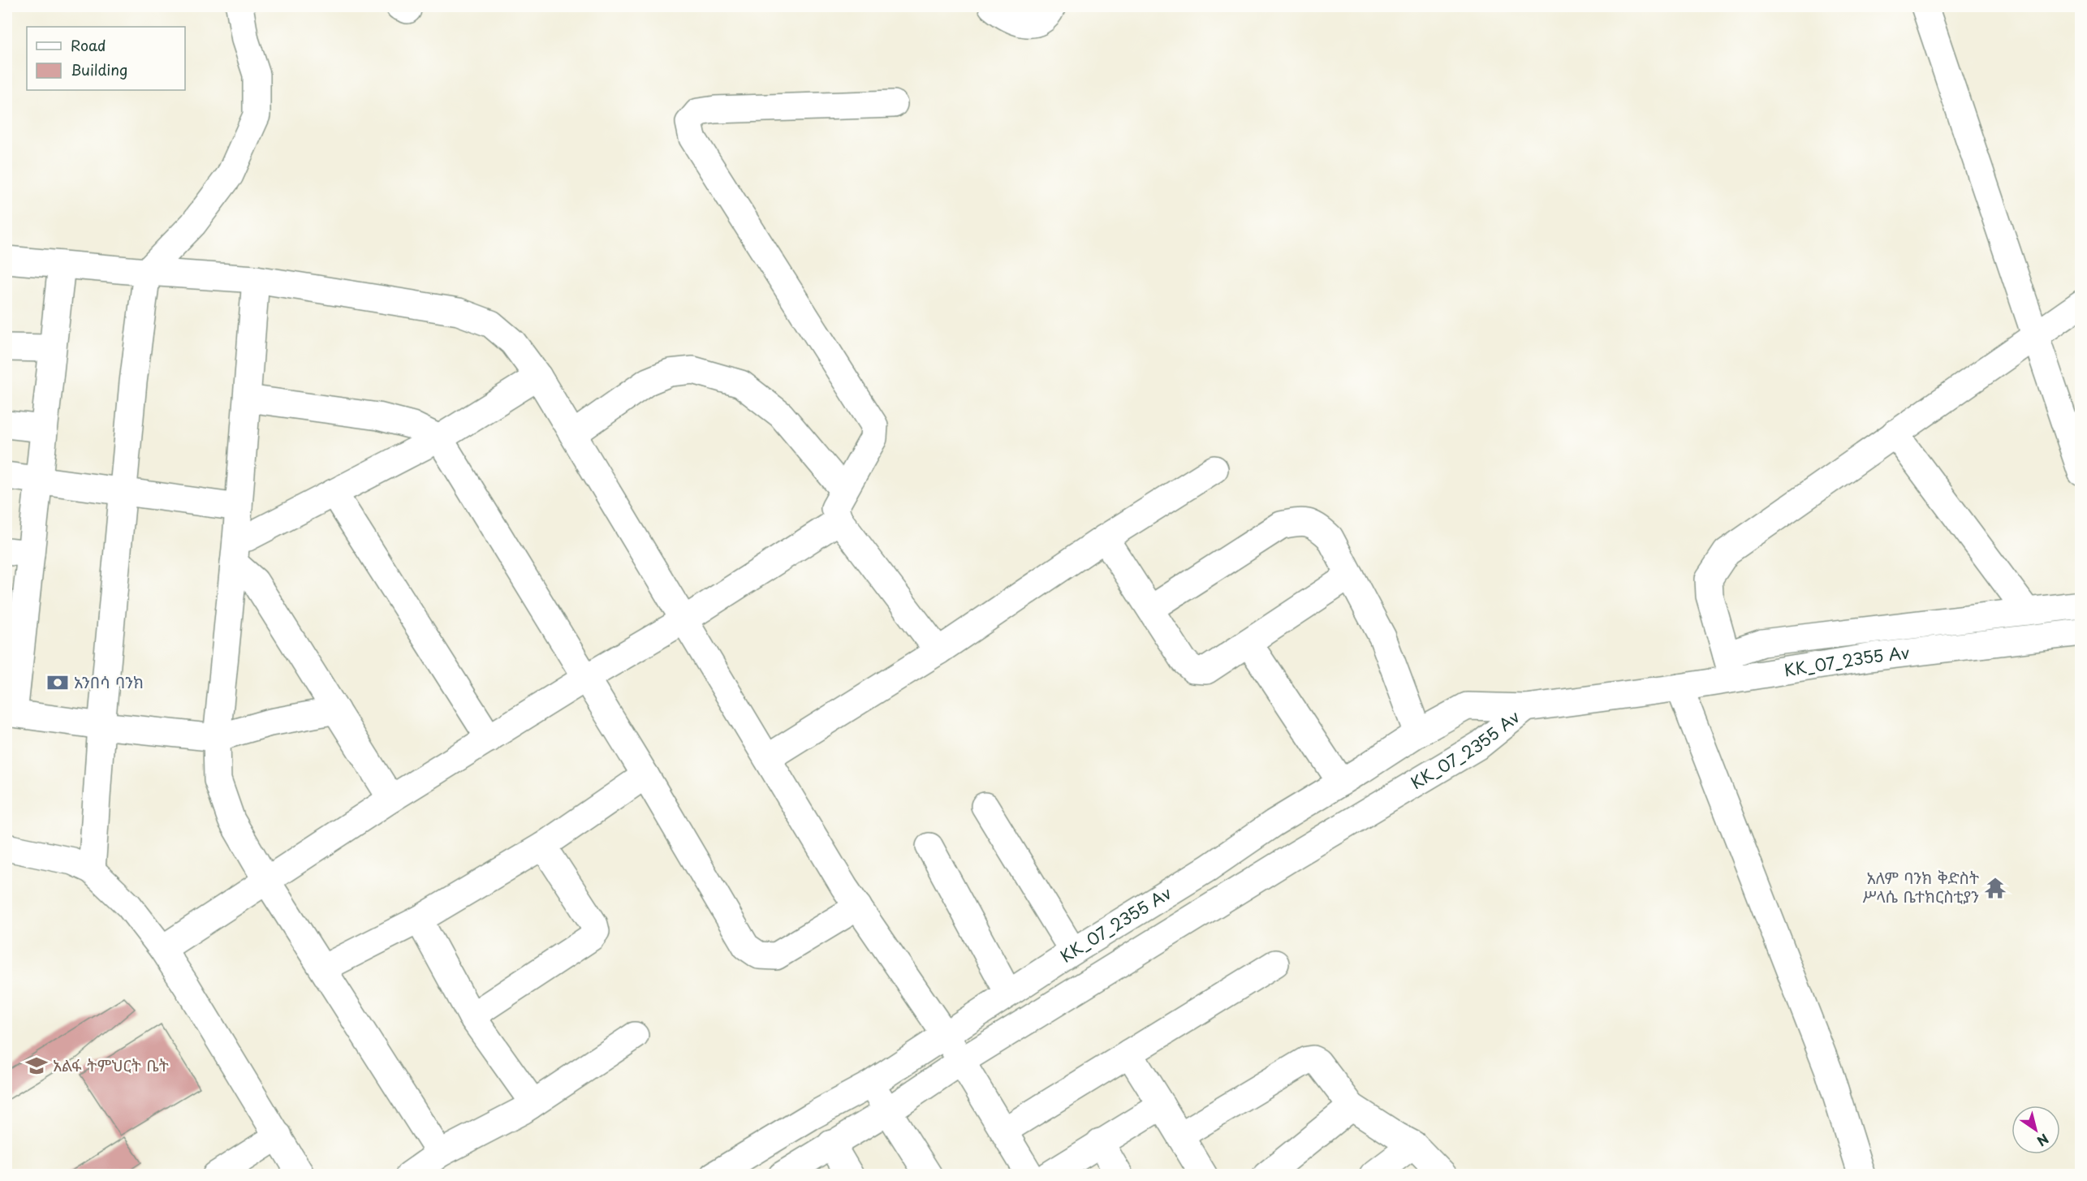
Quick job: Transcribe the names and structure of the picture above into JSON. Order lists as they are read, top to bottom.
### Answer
{
  "streets": {
    "street": ["KK_07_2355 Av"]
  },
  "places": {
    "bank": ["አንበሳ ባንክ"],
    "temple": ["አለም ባንክ ቅድስት ሥላሴ ቤተክርስቲያን"],
    "school or university": ["አልፋ ትምህርት ቤት"]
  },
  "legend": ["Road", "Building"],
  "north": "bottom right"
}
